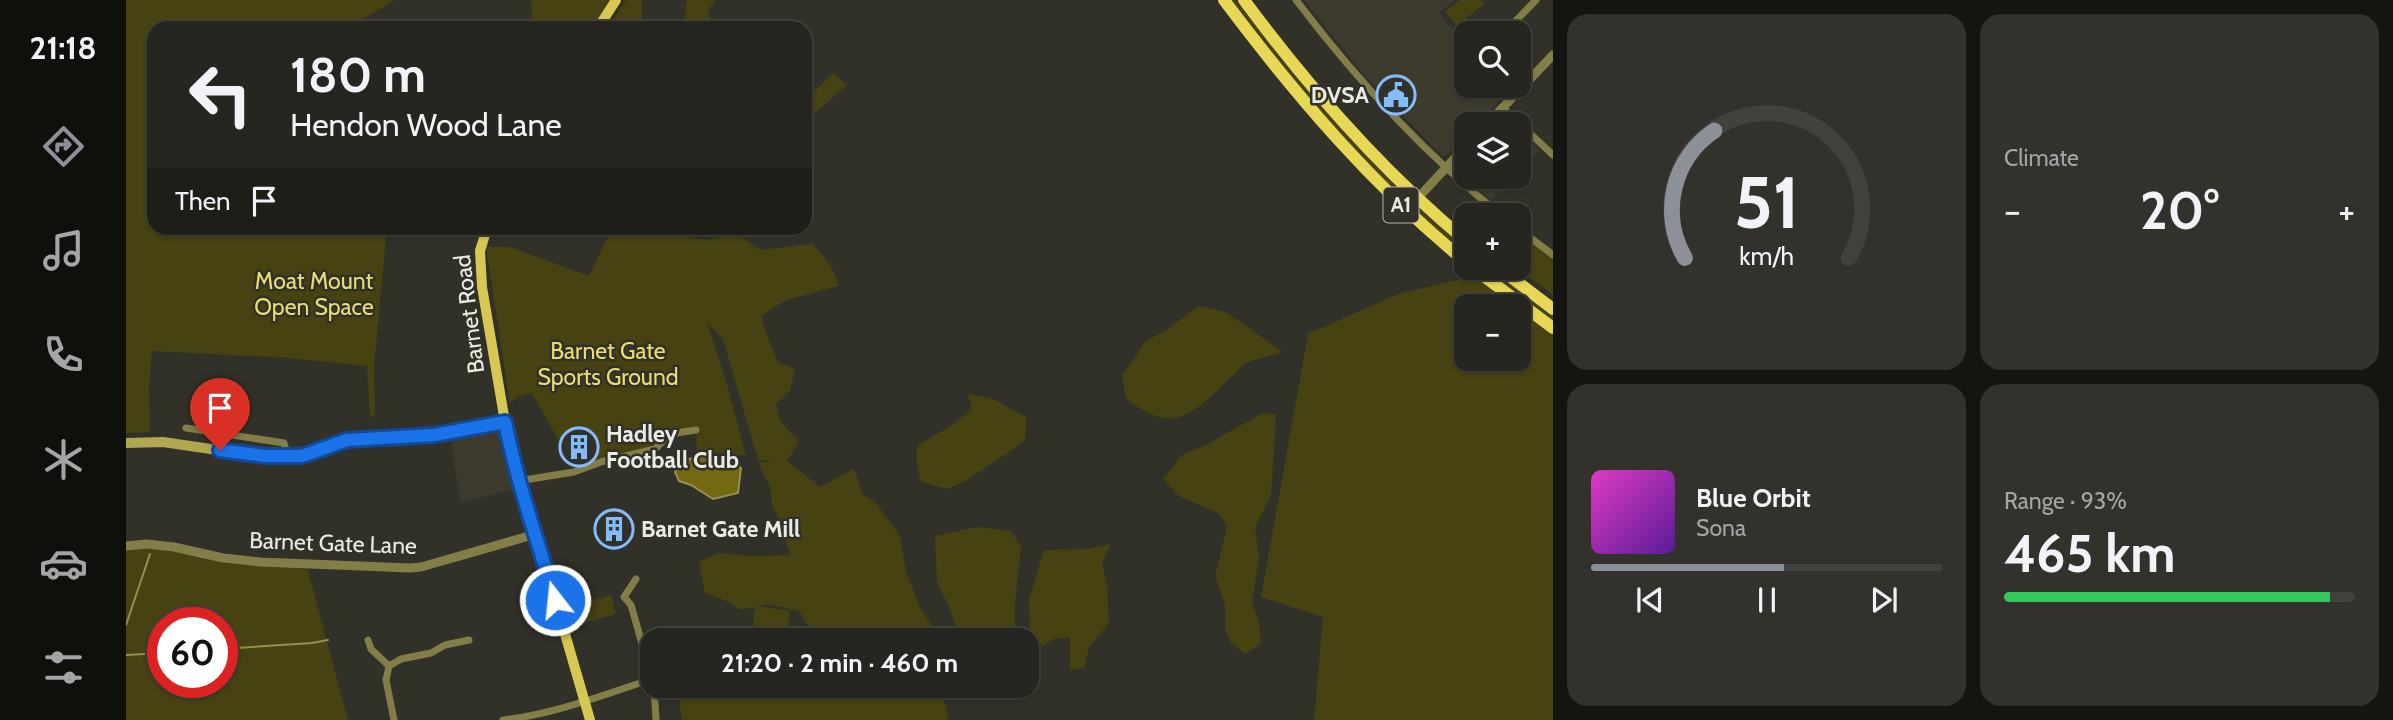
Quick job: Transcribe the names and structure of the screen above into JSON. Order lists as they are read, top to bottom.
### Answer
{
  "streets": {
    "highway": ["A1"],
    "main road": ["Barnet Road"],
    "street": ["Barnet Gate Lane"]
  },
  "crossings": [
    ["Barnet Road", "Barnet Gate Lane"]
  ],
  "parks": ["Moat Mount Open Space", "Barnet Gate Sports Ground"],
  "places": {
    "public building": ["DVSA"],
    "building": ["Hadley Football Club", "Barnet Gate Mill"]
  },
  "page": {
    "tabs": "21:18",
    "tile": [
      "Climate",
      ["Range · 93%", "465 km"]
    ],
    "map_buttons": ["+", "−"],
    "turn": ["180 m", "Hendon Wood Lane"],
    "then": "Then",
    "heat": ["−", "20°", "+"],
    "song": ["Blue Orbit", "Sona"],
    "limit": "60",
    "trip": "21:20 · 2 min · 460 m",
    "gauge": ["51", "km/h"]
  }
}
